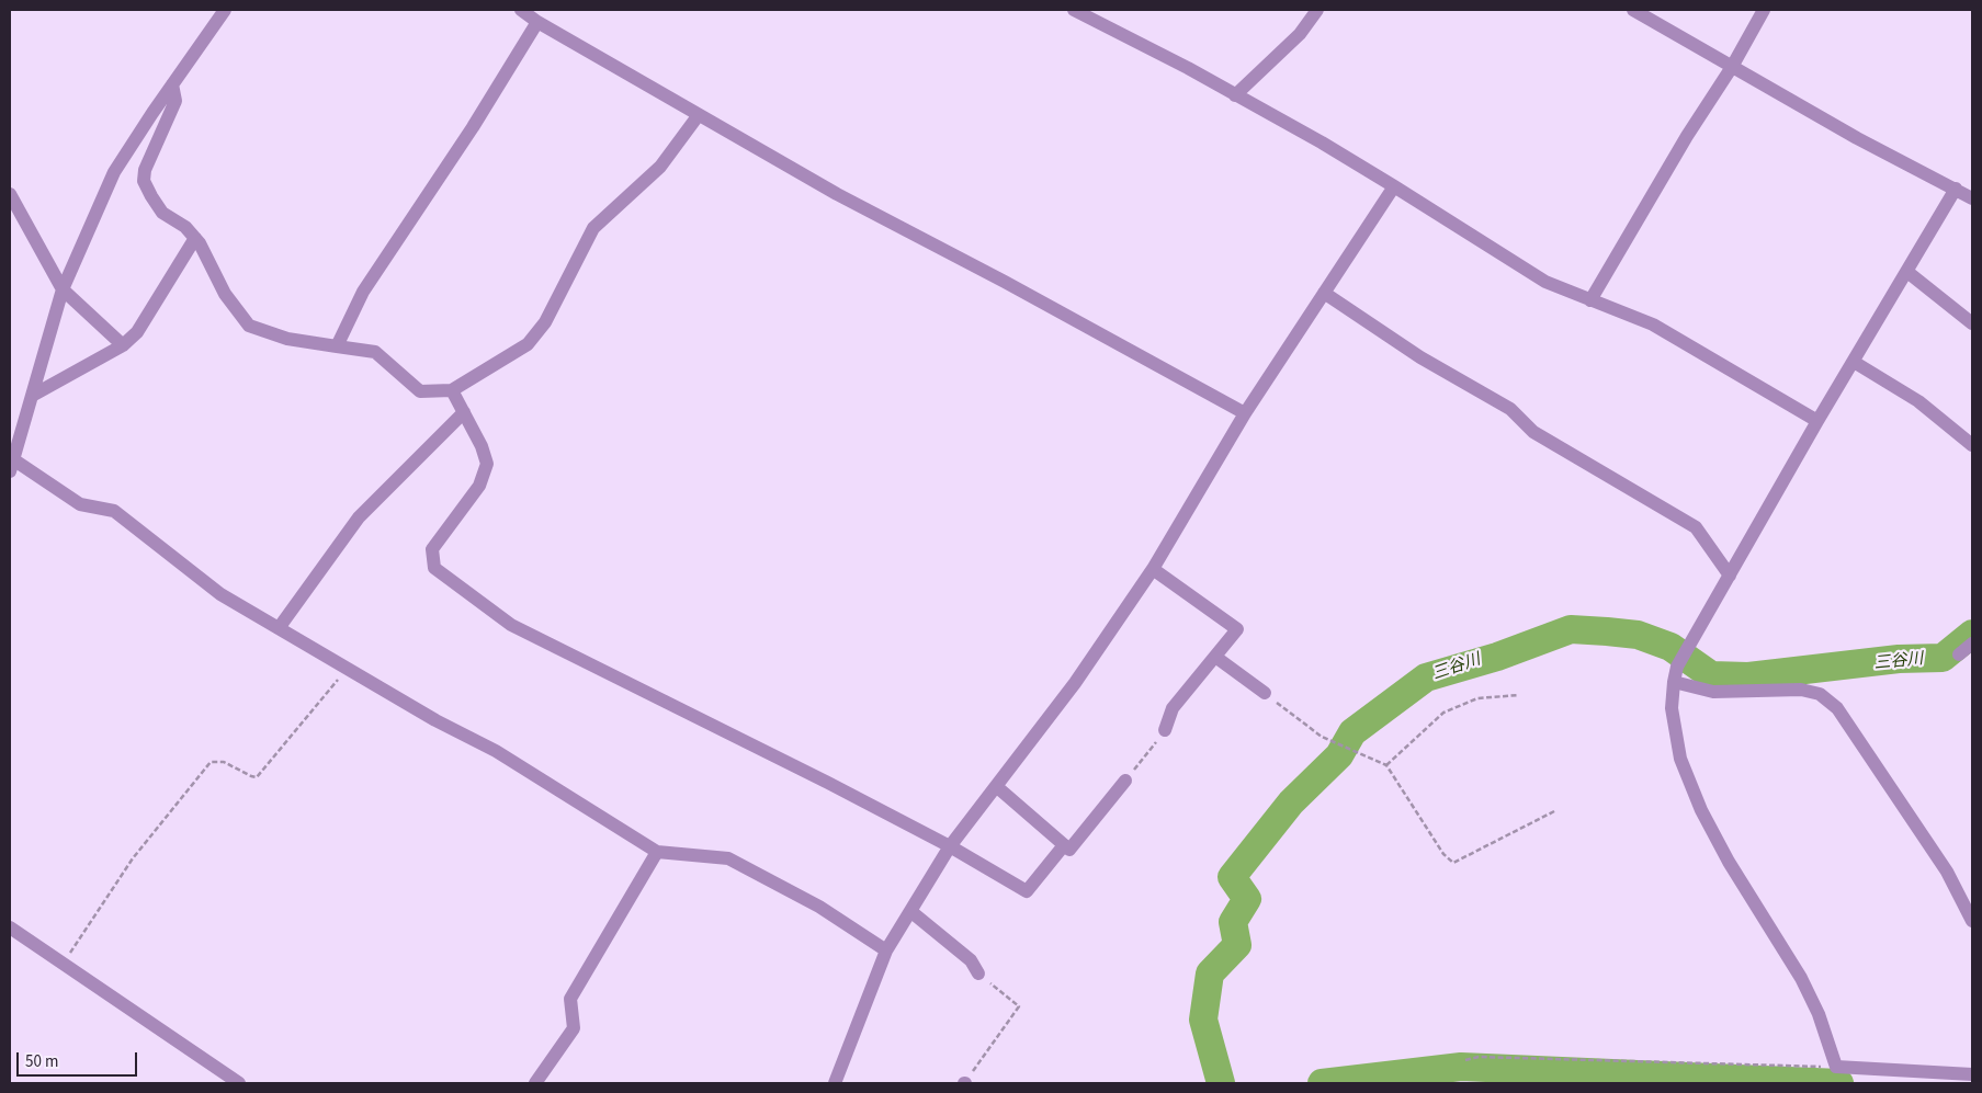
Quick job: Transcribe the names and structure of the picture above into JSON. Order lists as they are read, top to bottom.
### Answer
{
  "water": ["三谷川"],
  "scale_bar": "50 m"
}
